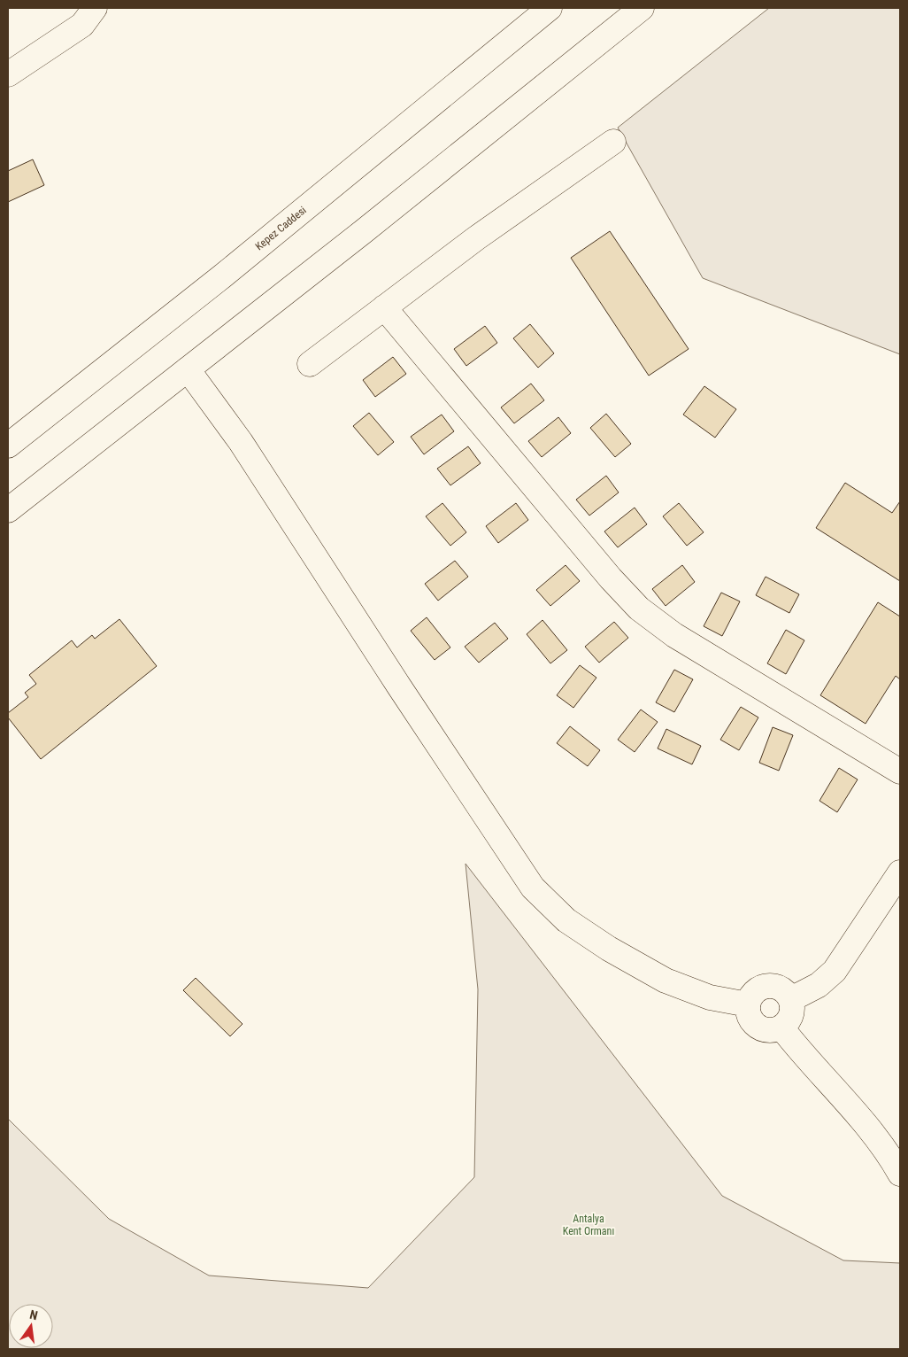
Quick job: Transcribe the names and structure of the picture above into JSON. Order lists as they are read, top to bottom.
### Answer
{
  "streets": {
    "main road": ["Kepez Caddesi"]
  },
  "parks": ["Antalya Kent Ormanı"],
  "north": "top"
}
